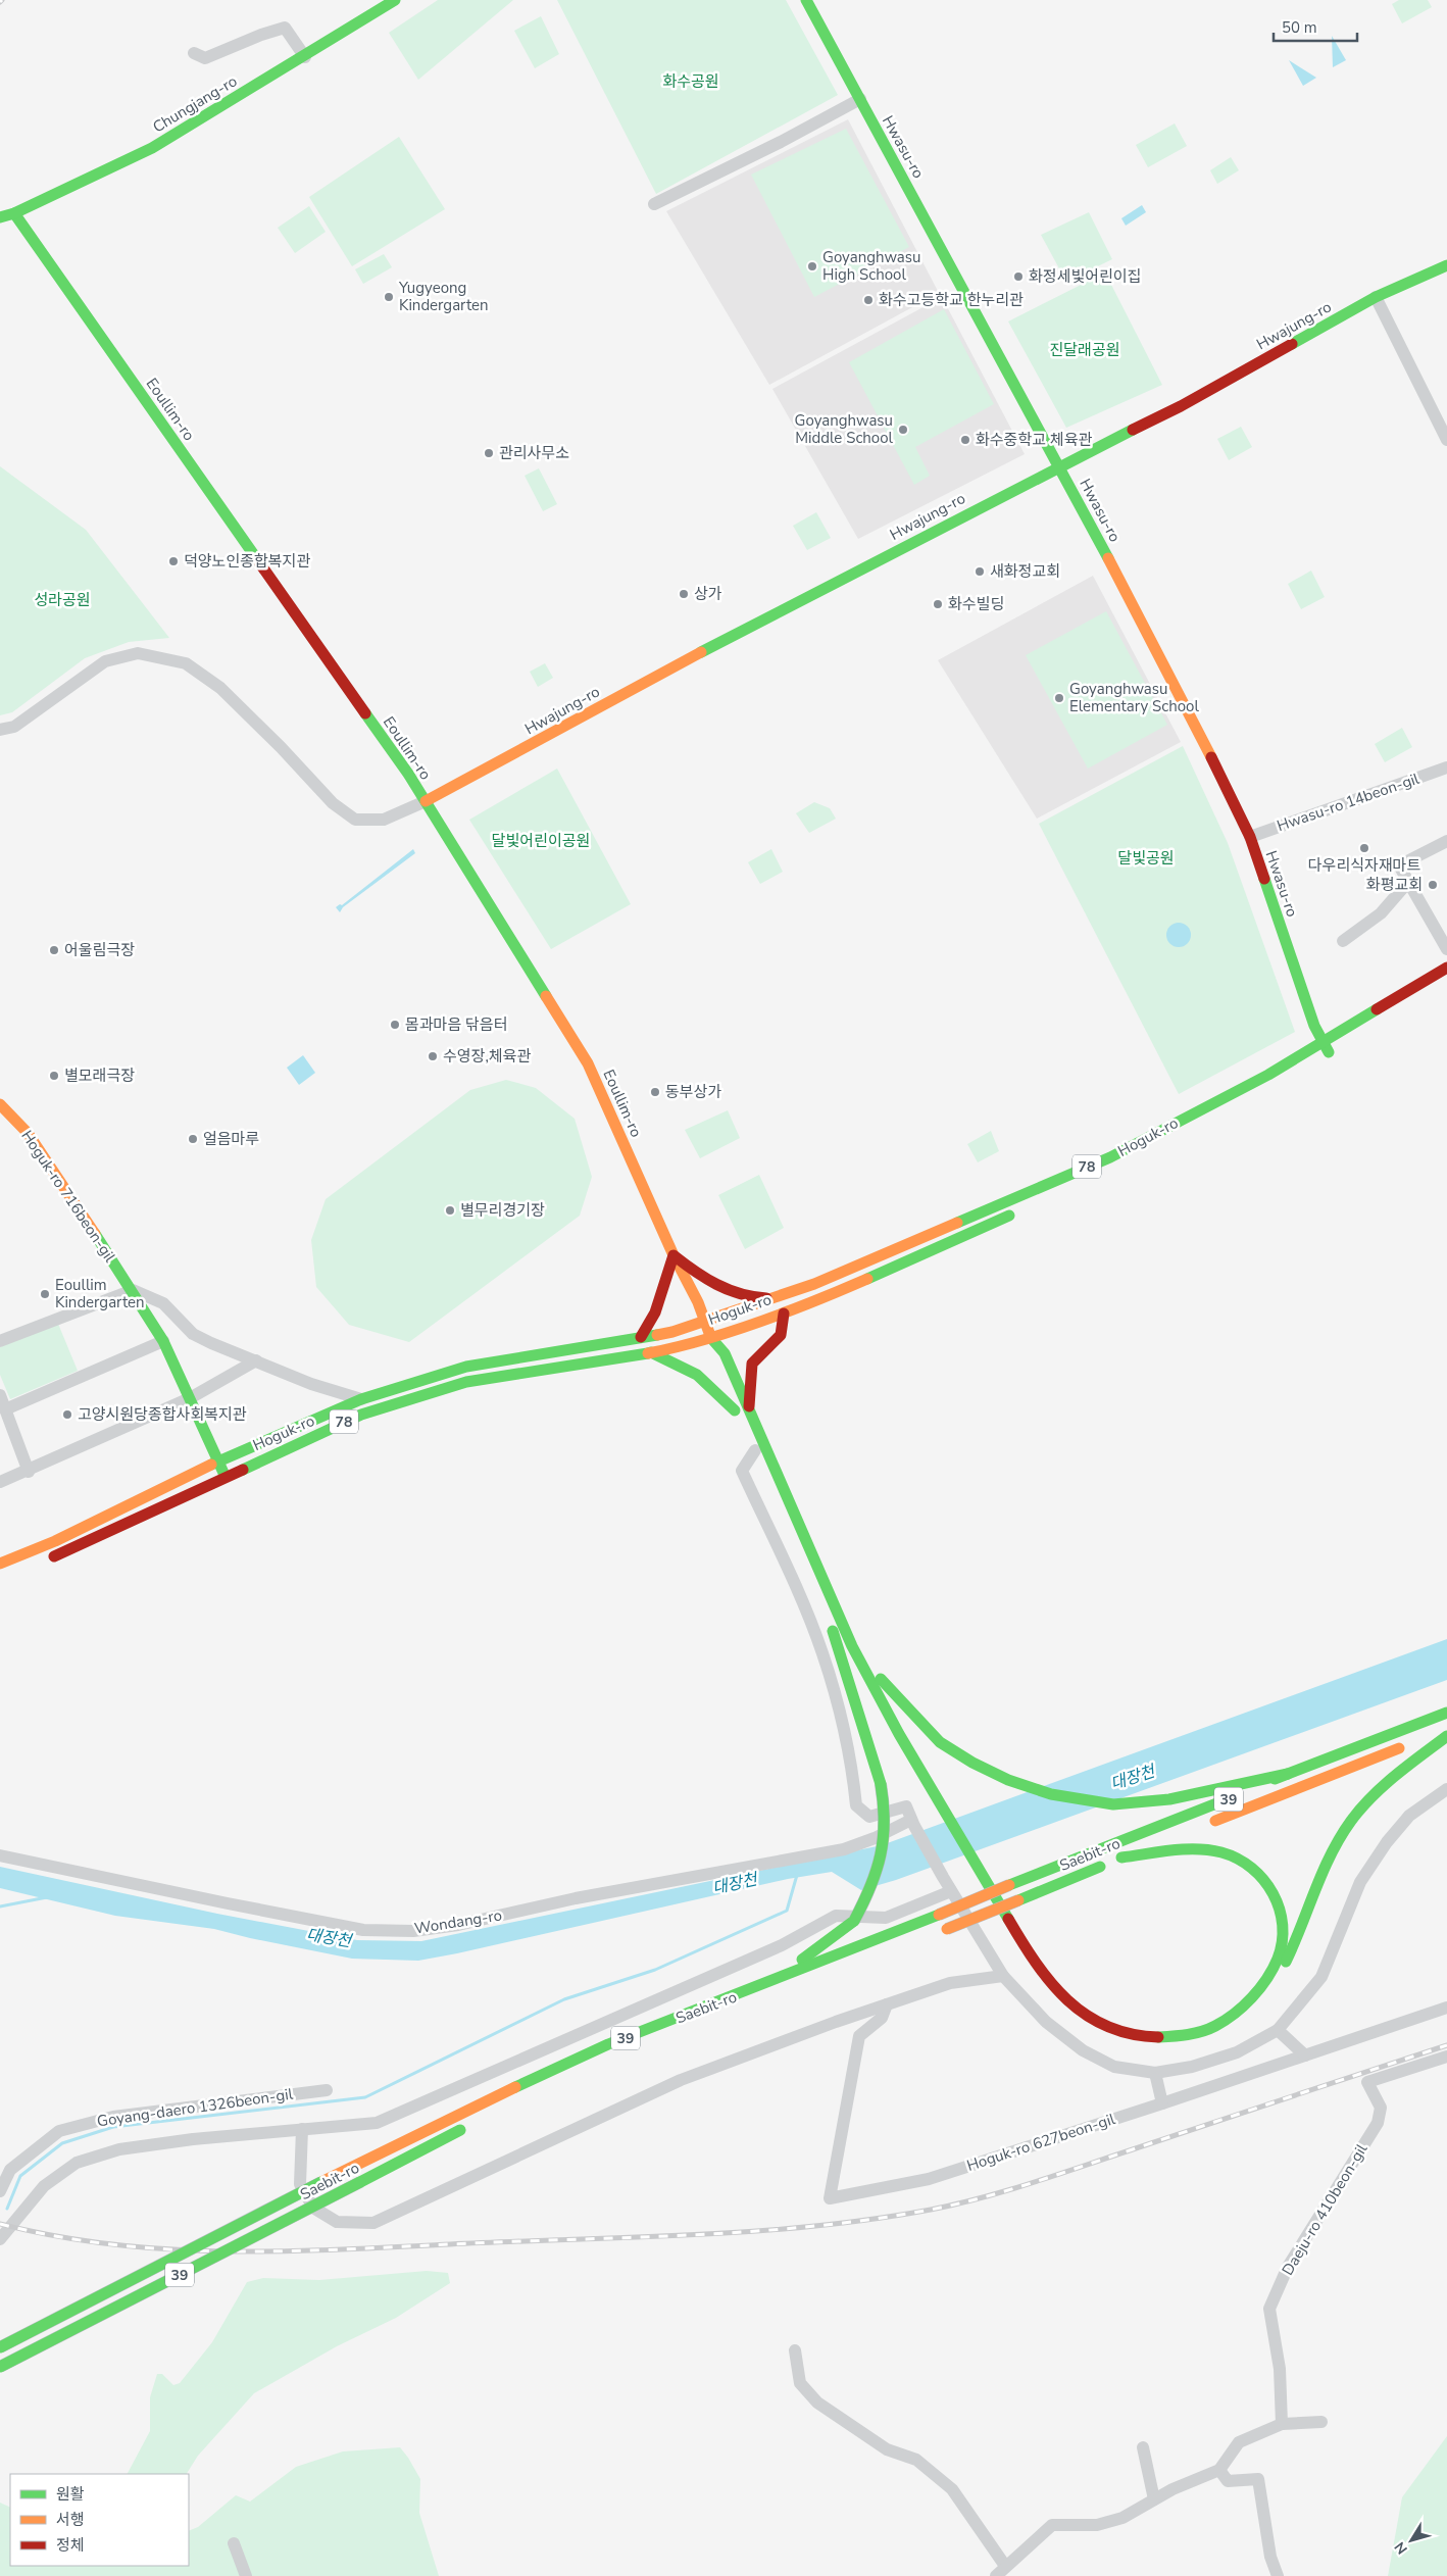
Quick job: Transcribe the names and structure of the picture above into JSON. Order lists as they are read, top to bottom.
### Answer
{
  "streets": {
    "main road": [
      "Chungjang-ro",
      "Hwasu-ro",
      "Hwajung-ro",
      "Eoullim-ro",
      "Hoguk-ro",
      "78",
      "Hoguk-ro 716beon-gil",
      "39",
      "Saebit-ro"
    ],
    "street": [
      "Hwasu-ro 14beon-gil",
      "Wondang-ro",
      "Goyang-daero 1326beon-gil",
      "Hoguk-ro 627beon-gil",
      "Daeju-ro 410beon-gil"
    ]
  },
  "crossings": [
    ["Chungjang-ro", "Eoullim-ro"],
    ["Hwasu-ro", "Hwajung-ro"],
    ["Hwasu-ro", "Hwasu-ro 14beon-gil"],
    ["Hwasu-ro", "Hoguk-ro"],
    ["Hwajung-ro", "Eoullim-ro"],
    ["Eoullim-ro", "Hoguk-ro"],
    ["Hoguk-ro", "Hoguk-ro 716beon-gil"]
  ],
  "water": ["대장천"],
  "parks": [
    "화수공원",
    "진달래공원",
    "성라공원",
    "달빛어린이공원",
    "달빛공원"
  ],
  "places": [
    "Goyanghwasu High School",
    "화정세빛어린이집",
    "Yugyeong Kindergarten",
    "화수고등학교 한누리관",
    "Goyanghwasu Middle School",
    "화수중학교 체육관",
    "관리사무소",
    "덕양노인종합복지관",
    "새화정교회",
    "상가",
    "화수빌딩",
    "Goyanghwasu Elementary School",
    "다우리식자재마트",
    "화평교회",
    "어울림극장",
    "몸과마음 닦음터",
    "수영장,체육관",
    "별모래극장",
    "동부상가",
    "얼음마루",
    "별무리경기장",
    "Eoullim Kindergarten",
    "고양시원당종합사회복지관"
  ],
  "legend": ["원활", "서행", "정체"],
  "scale_bar": "50 m",
  "north": "bottom left"
}
